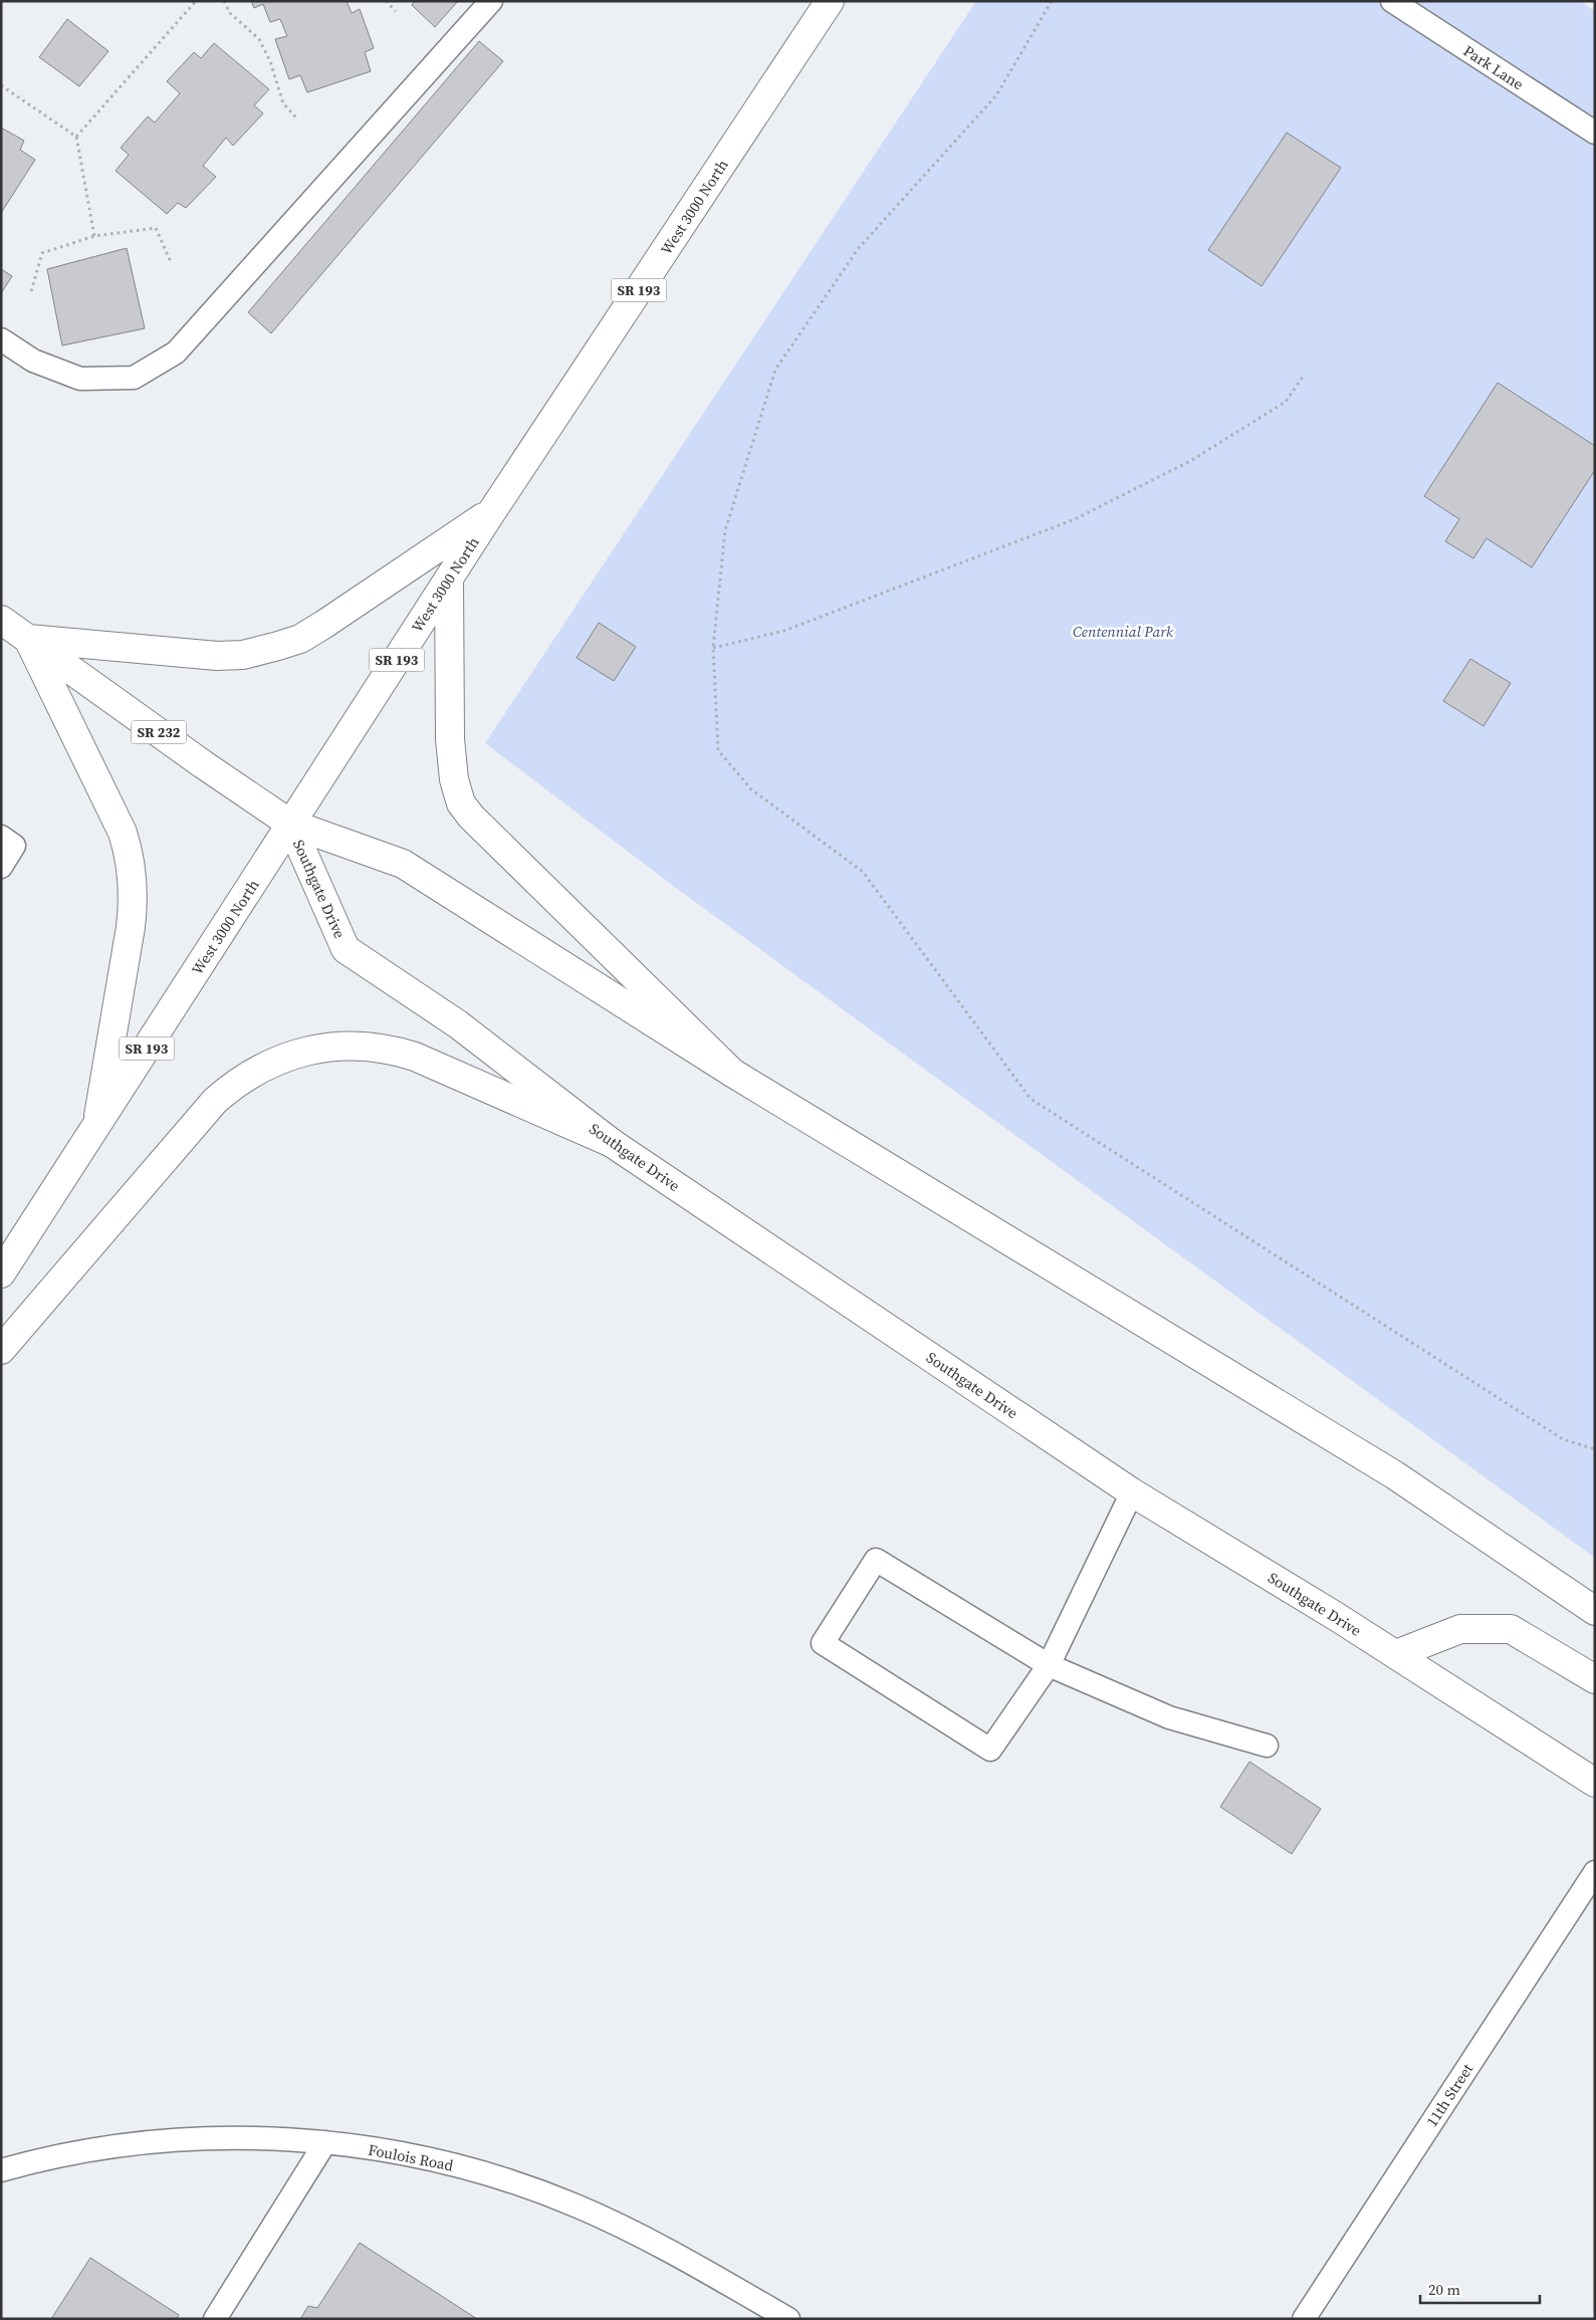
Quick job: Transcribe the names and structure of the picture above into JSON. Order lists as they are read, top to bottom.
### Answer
{
  "streets": {
    "main road": [
      "West 3000 North",
      "SR 193",
      "SR 232",
      "Southgate Drive"
    ],
    "lane": ["Park Lane", "11th Street", "Foulois Road"]
  },
  "crossings": [
    ["West 3000 North", "SR 232"],
    ["West 3000 North", "Southgate Drive"],
    ["SR 232", "Southgate Drive"]
  ],
  "parks": ["Centennial Park"],
  "scale_bar": "20 m"
}
